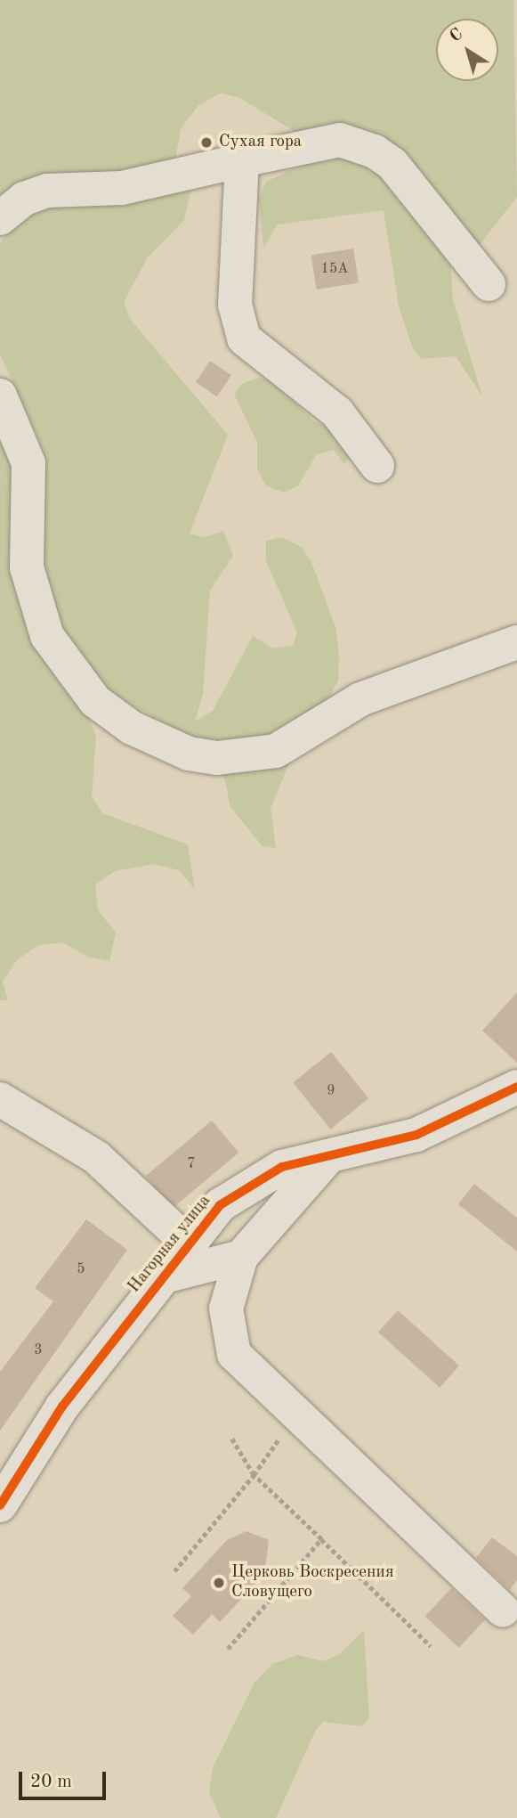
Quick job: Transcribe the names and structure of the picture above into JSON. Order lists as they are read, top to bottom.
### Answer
{
  "streets": {
    "street": ["Нагорная улица"]
  },
  "places": ["Сухая гора", "Церковь Воскресения Словущего"],
  "house_numbers": [
    "15А",
    "9",
    "7",
    "5",
    "3"
  ],
  "scale_bar": "20 m",
  "north": "top left"
}
